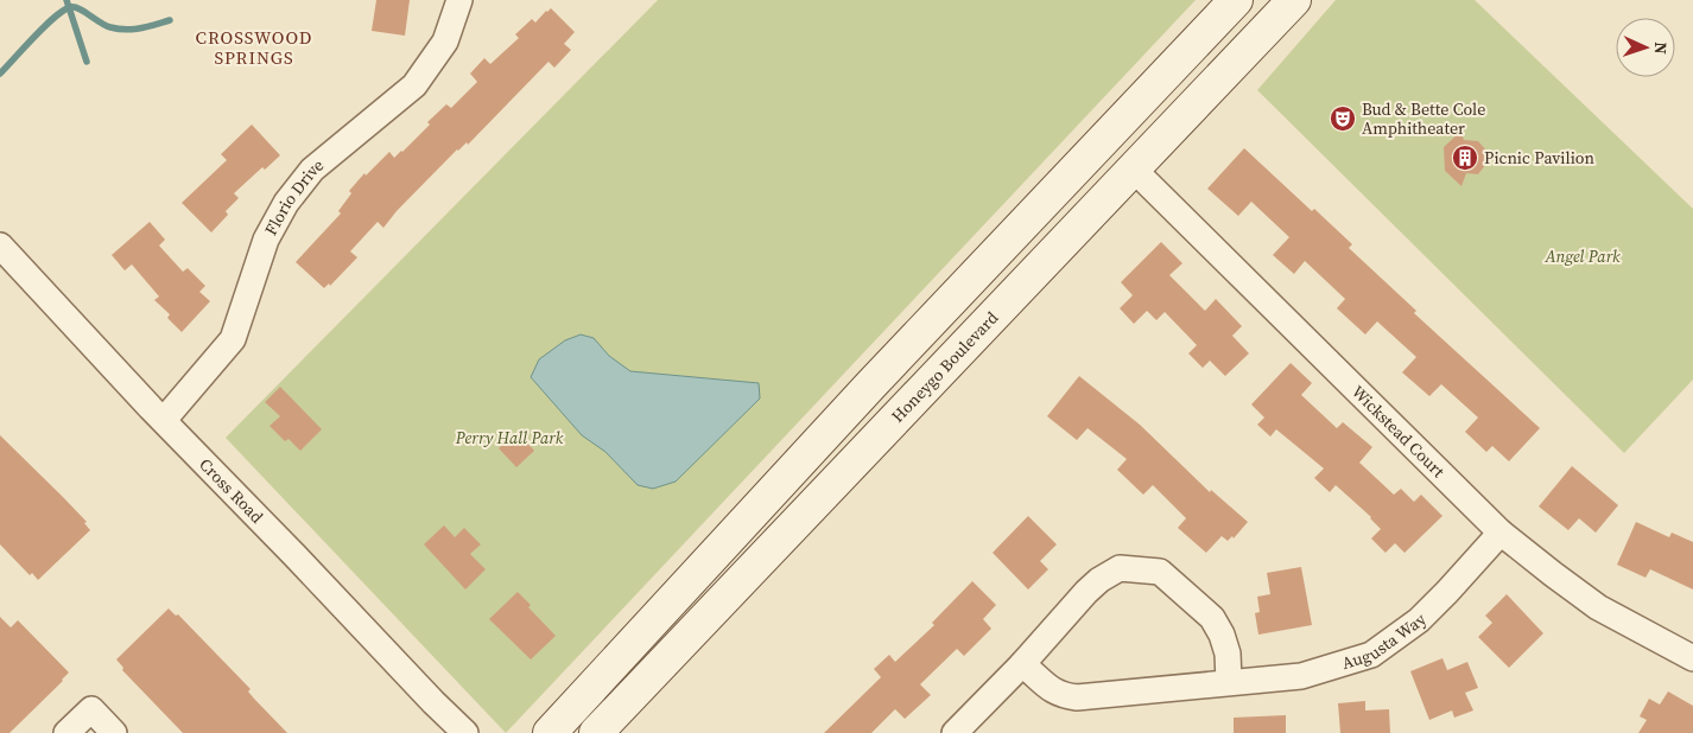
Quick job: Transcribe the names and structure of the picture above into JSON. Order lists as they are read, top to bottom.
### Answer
{
  "streets": {
    "main road": ["Honeygo Boulevard"],
    "street": [
      "Florio Drive",
      "Wickstead Court",
      "Cross Road",
      "Augusta Way"
    ]
  },
  "crossings": [
    ["Florio Drive", "Cross Road"],
    ["Honeygo Boulevard", "Wickstead Court"],
    ["Wickstead Court", "Augusta Way"]
  ],
  "districts": ["CROSSWOOD SPRINGS"],
  "parks": ["Angel Park", "Perry Hall Park"],
  "places": {
    "theatre": ["Bud & Bette Cole Amphitheater"],
    "building": ["Picnic Pavilion"]
  },
  "north": "right"
}
